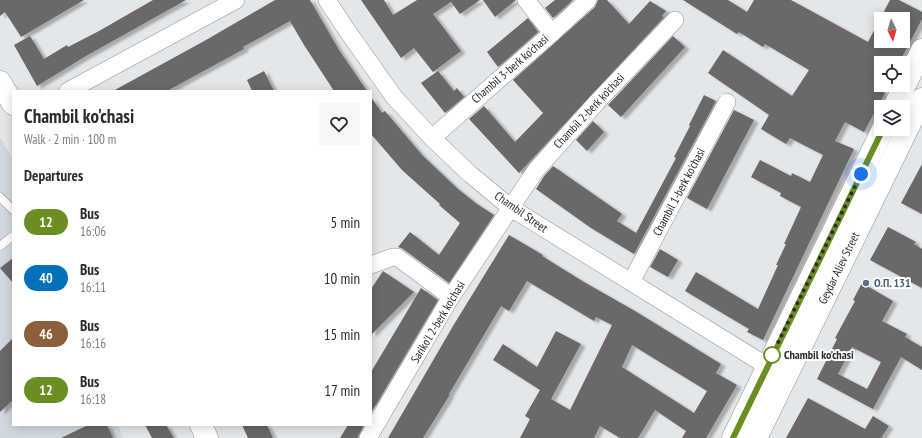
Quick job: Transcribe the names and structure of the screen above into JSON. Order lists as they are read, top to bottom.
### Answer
{
  "streets": {
    "main road": ["Geydar Aliev Street"],
    "street": [
      "Chambil 3-berk ko'chasi",
      "Chambil 2-berk ko'chasi",
      "Chambil 1-berk ko'chasi",
      "Chambil Street",
      "Sariko'l 2-berk ko'chasi"
    ]
  },
  "crossings": [
    ["Chambil 3-berk ko'chasi", "Chambil Street"],
    ["Chambil 2-berk ko'chasi", "Chambil Street"],
    ["Chambil 2-berk ko'chasi", "Sariko'l 2-berk ko'chasi"],
    ["Chambil 1-berk ko'chasi", "Chambil Street"],
    ["Chambil Street", "Geydar Aliev Street"],
    ["Chambil Street", "Sariko'l 2-berk ko'chasi"]
  ],
  "places": ["О.П. 131", "Chambil ko'chasi"],
  "lines": ["bus line 12"],
  "north": "bottom",
  "page": {
    "heading": [
      ["Chambil ko'chasi", "Walk · 2 min · 100 m"],
      "Departures"
    ],
    "list": [
      {
        "mark": "12",
        "name": "Bus",
        "note": "16:06",
        "value": "5 min"
      },
      {
        "mark": "40",
        "name": "Bus",
        "note": "16:11",
        "value": "10 min"
      },
      {
        "mark": "46",
        "name": "Bus",
        "note": "16:16",
        "value": "15 min"
      },
      {
        "mark": "12",
        "name": "Bus",
        "note": "16:18",
        "value": "17 min"
      }
    ]
  }
}
